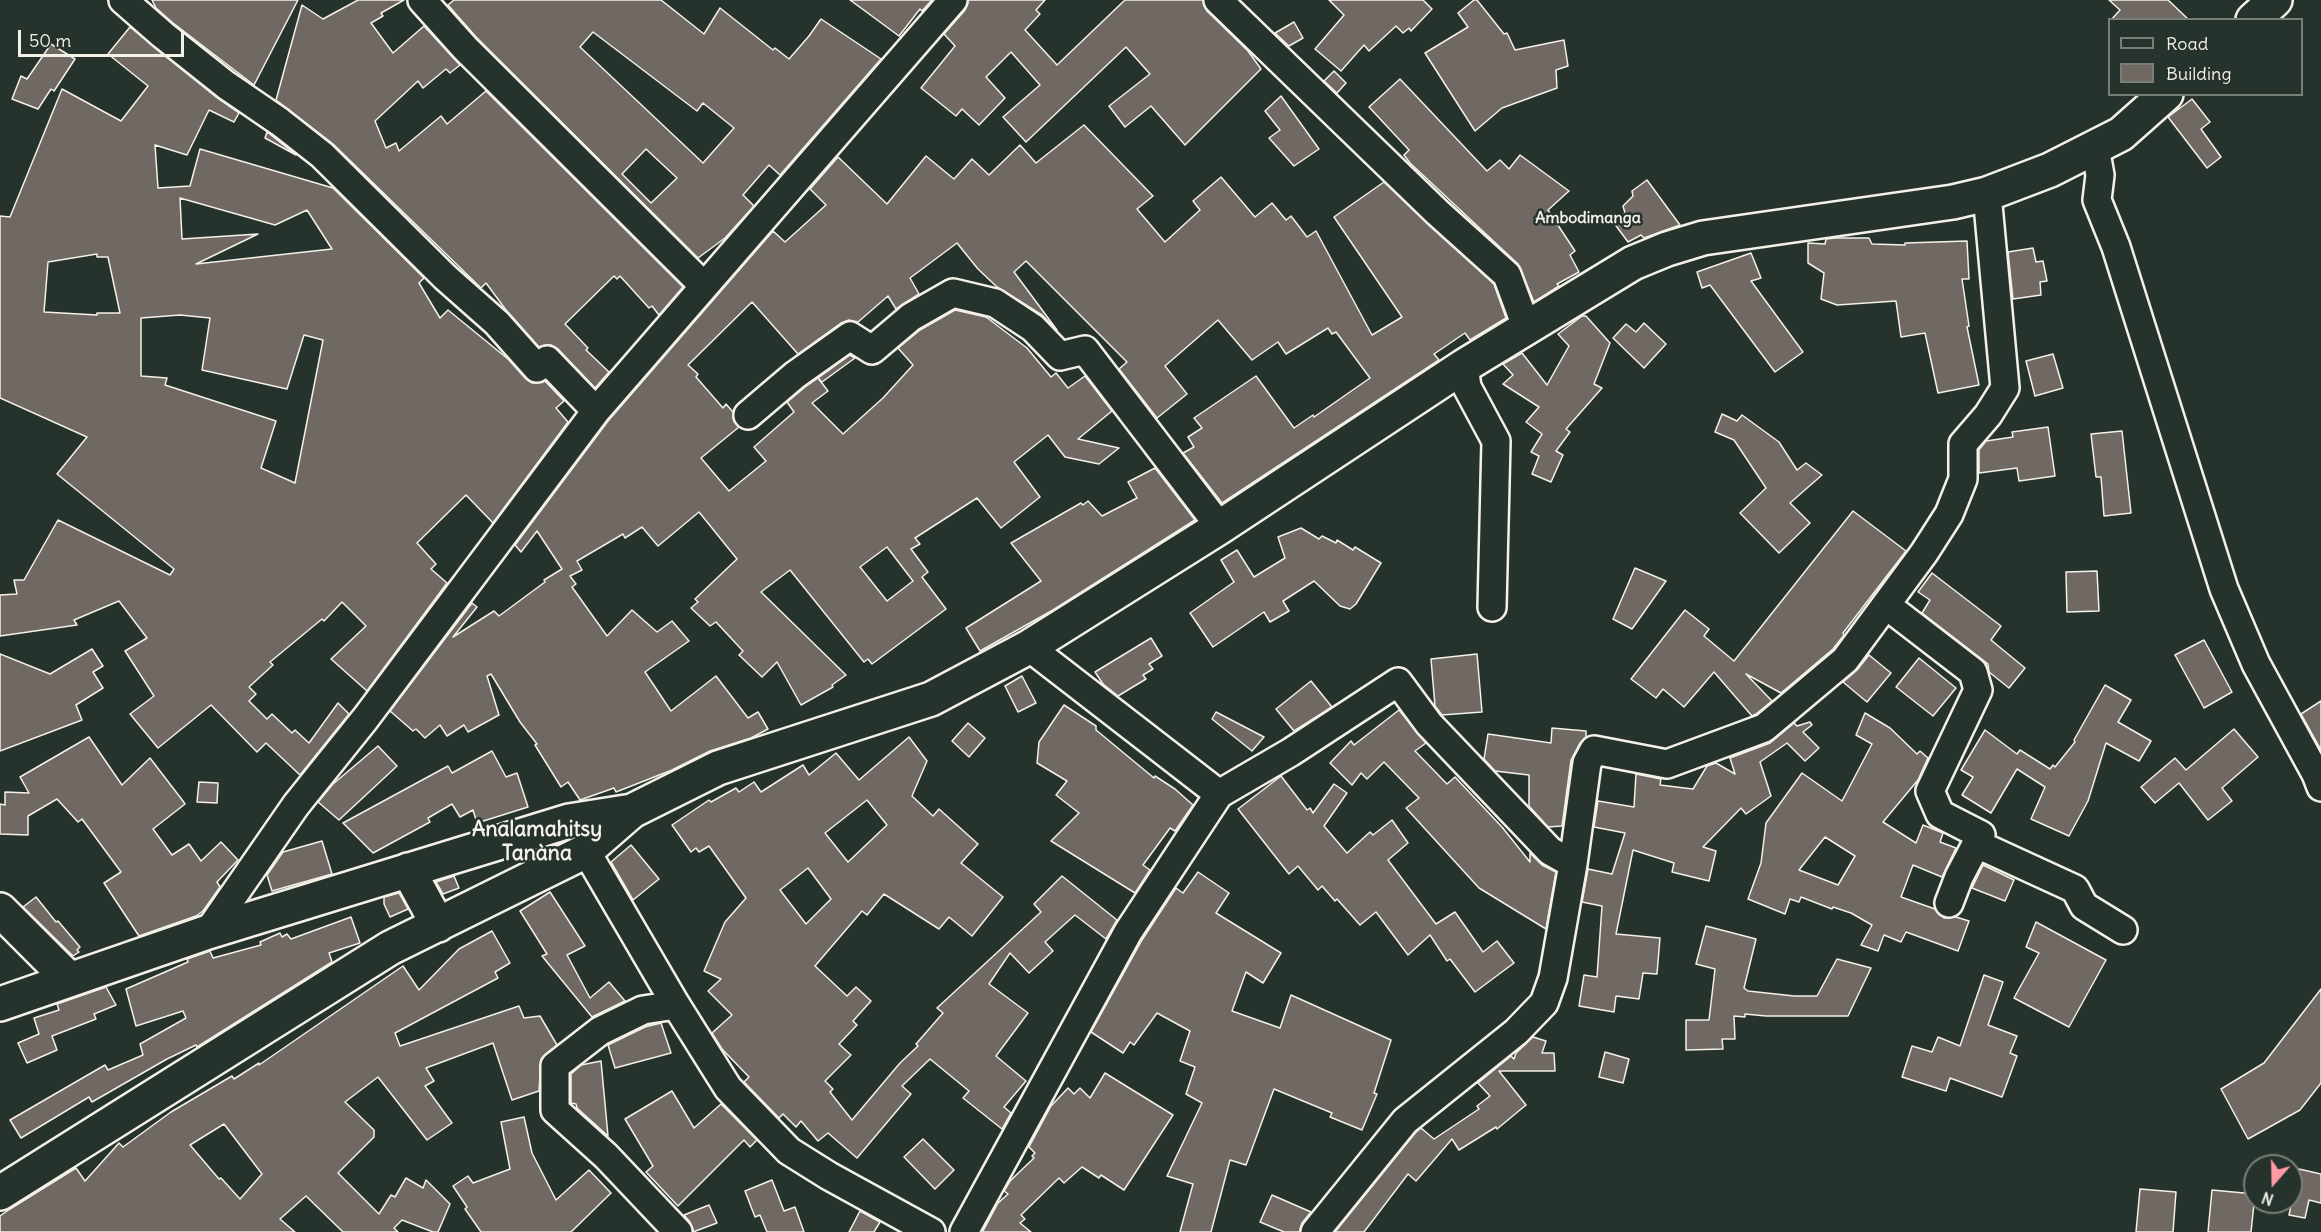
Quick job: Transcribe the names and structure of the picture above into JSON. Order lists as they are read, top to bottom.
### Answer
{
  "districts": ["Ambodimanga", "Analamahitsy Tanàna"],
  "legend": ["Road", "Building"],
  "scale_bar": "50 m",
  "north": "bottom"
}
